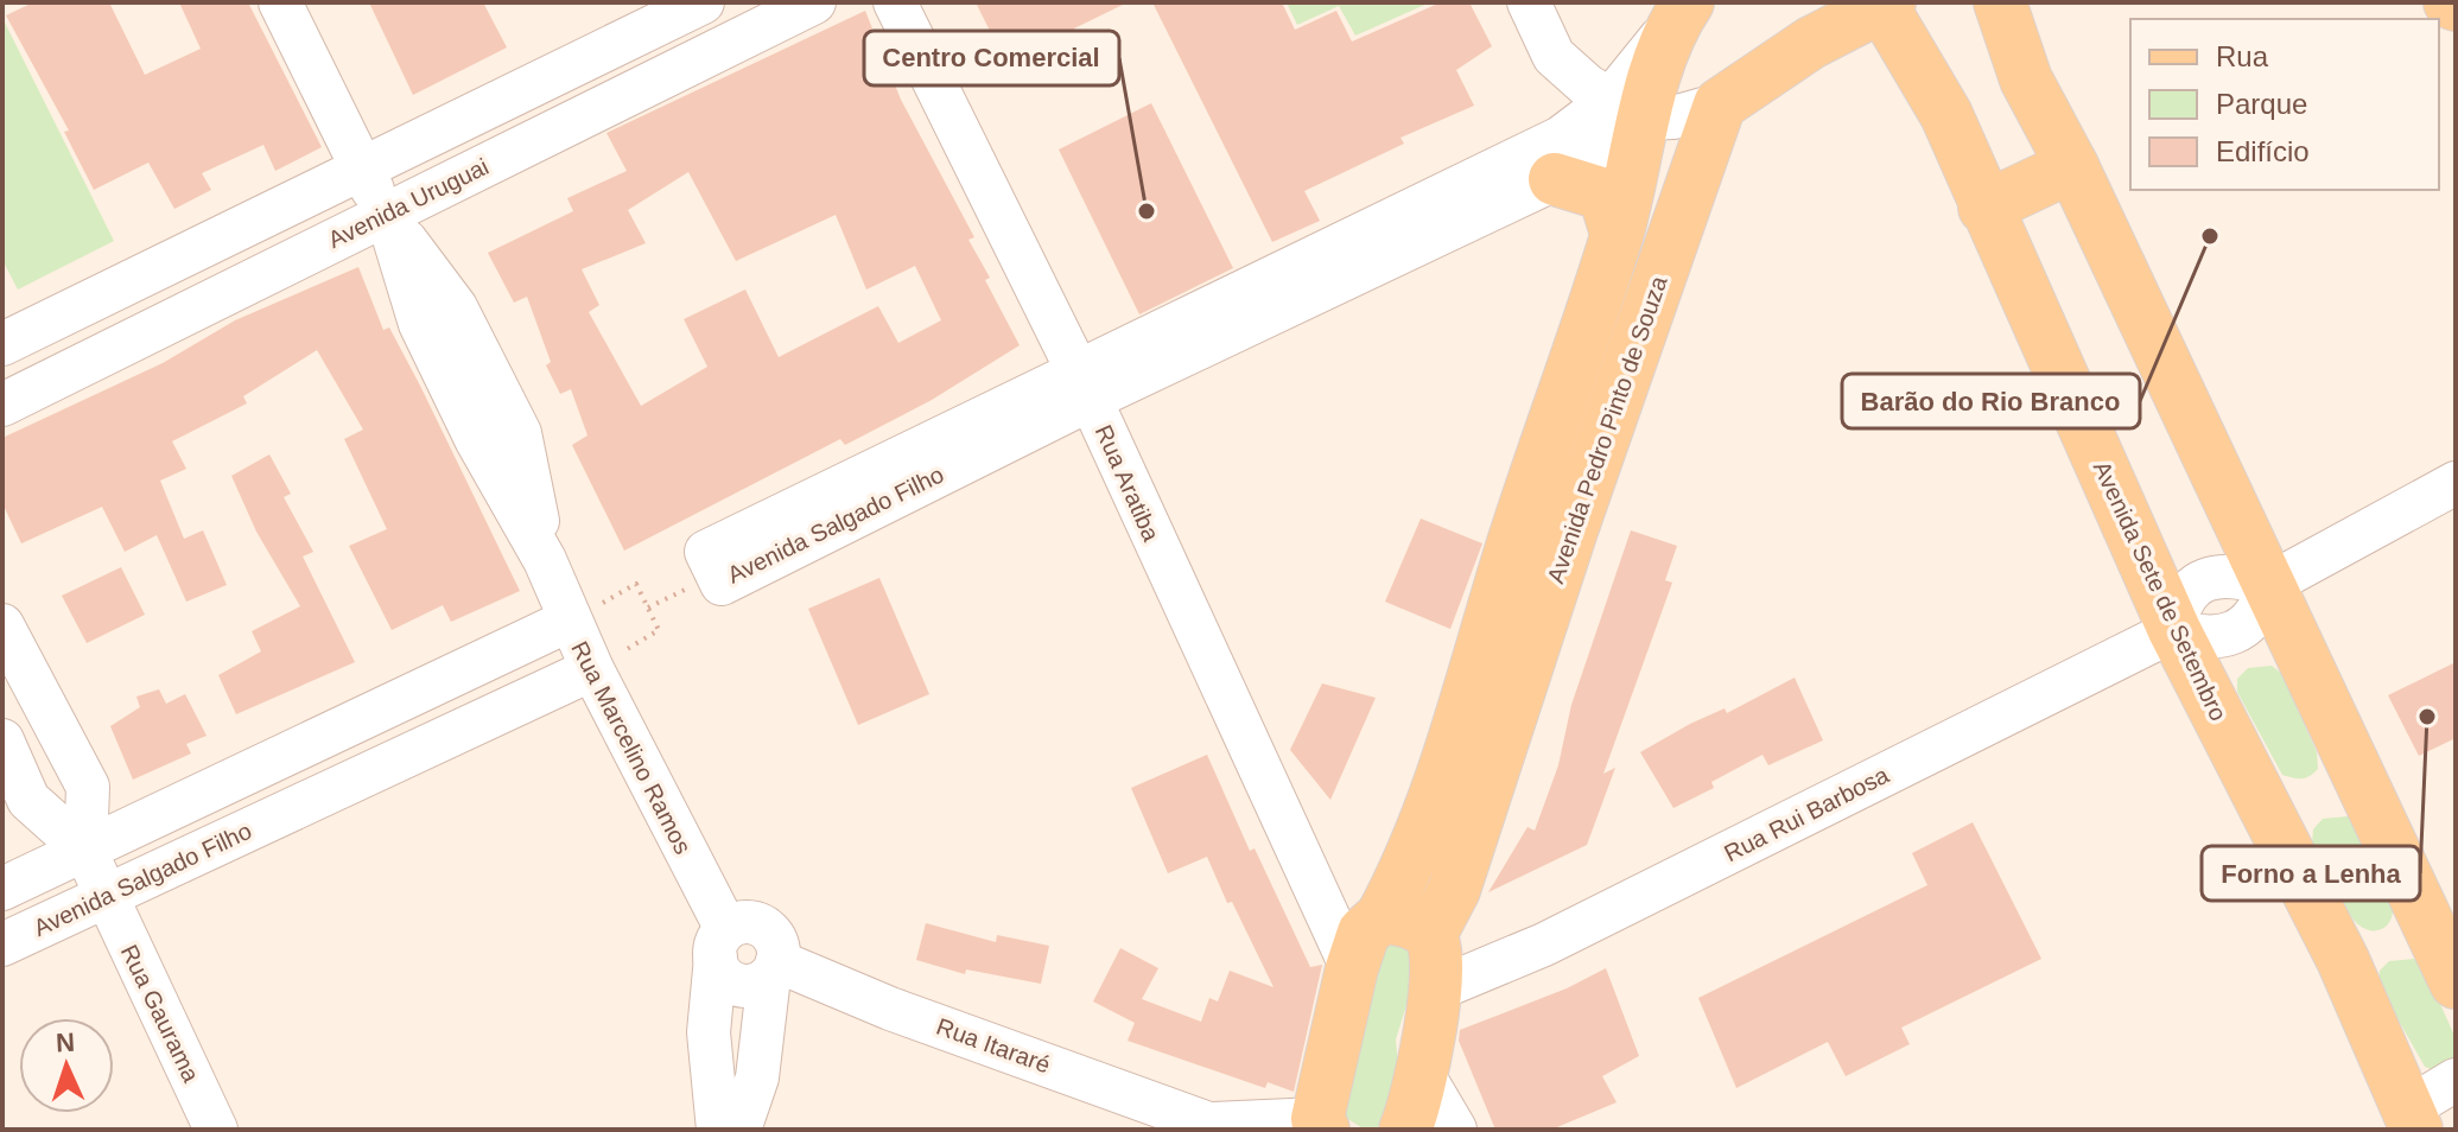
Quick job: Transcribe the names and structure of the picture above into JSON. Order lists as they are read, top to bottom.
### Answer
{
  "streets": {
    "main road": ["Avenida Pedro Pinto de Souza", "Avenida Sete de Setembro"],
    "street": [
      "Avenida Uruguai",
      "Rua Aratiba",
      "Avenida Salgado Filho",
      "Rua Marcelino Ramos",
      "Rua Rui Barbosa",
      "Rua Gaurama",
      "Rua Itararé"
    ]
  },
  "crossings": [
    ["Avenida Uruguai", "Rua Marcelino Ramos"],
    ["Avenida Pedro Pinto de Souza", "Avenida Salgado Filho"],
    ["Rua Aratiba", "Avenida Salgado Filho"],
    ["Avenida Salgado Filho", "Rua Marcelino Ramos"],
    ["Avenida Salgado Filho", "Rua Gaurama"],
    ["Avenida Sete de Setembro", "Rua Rui Barbosa"]
  ],
  "places": ["Centro Comercial", "Barão do Rio Branco", "Forno a Lenha"],
  "legend": ["Rua", "Parque", "Edifício"],
  "north": "top"
}
